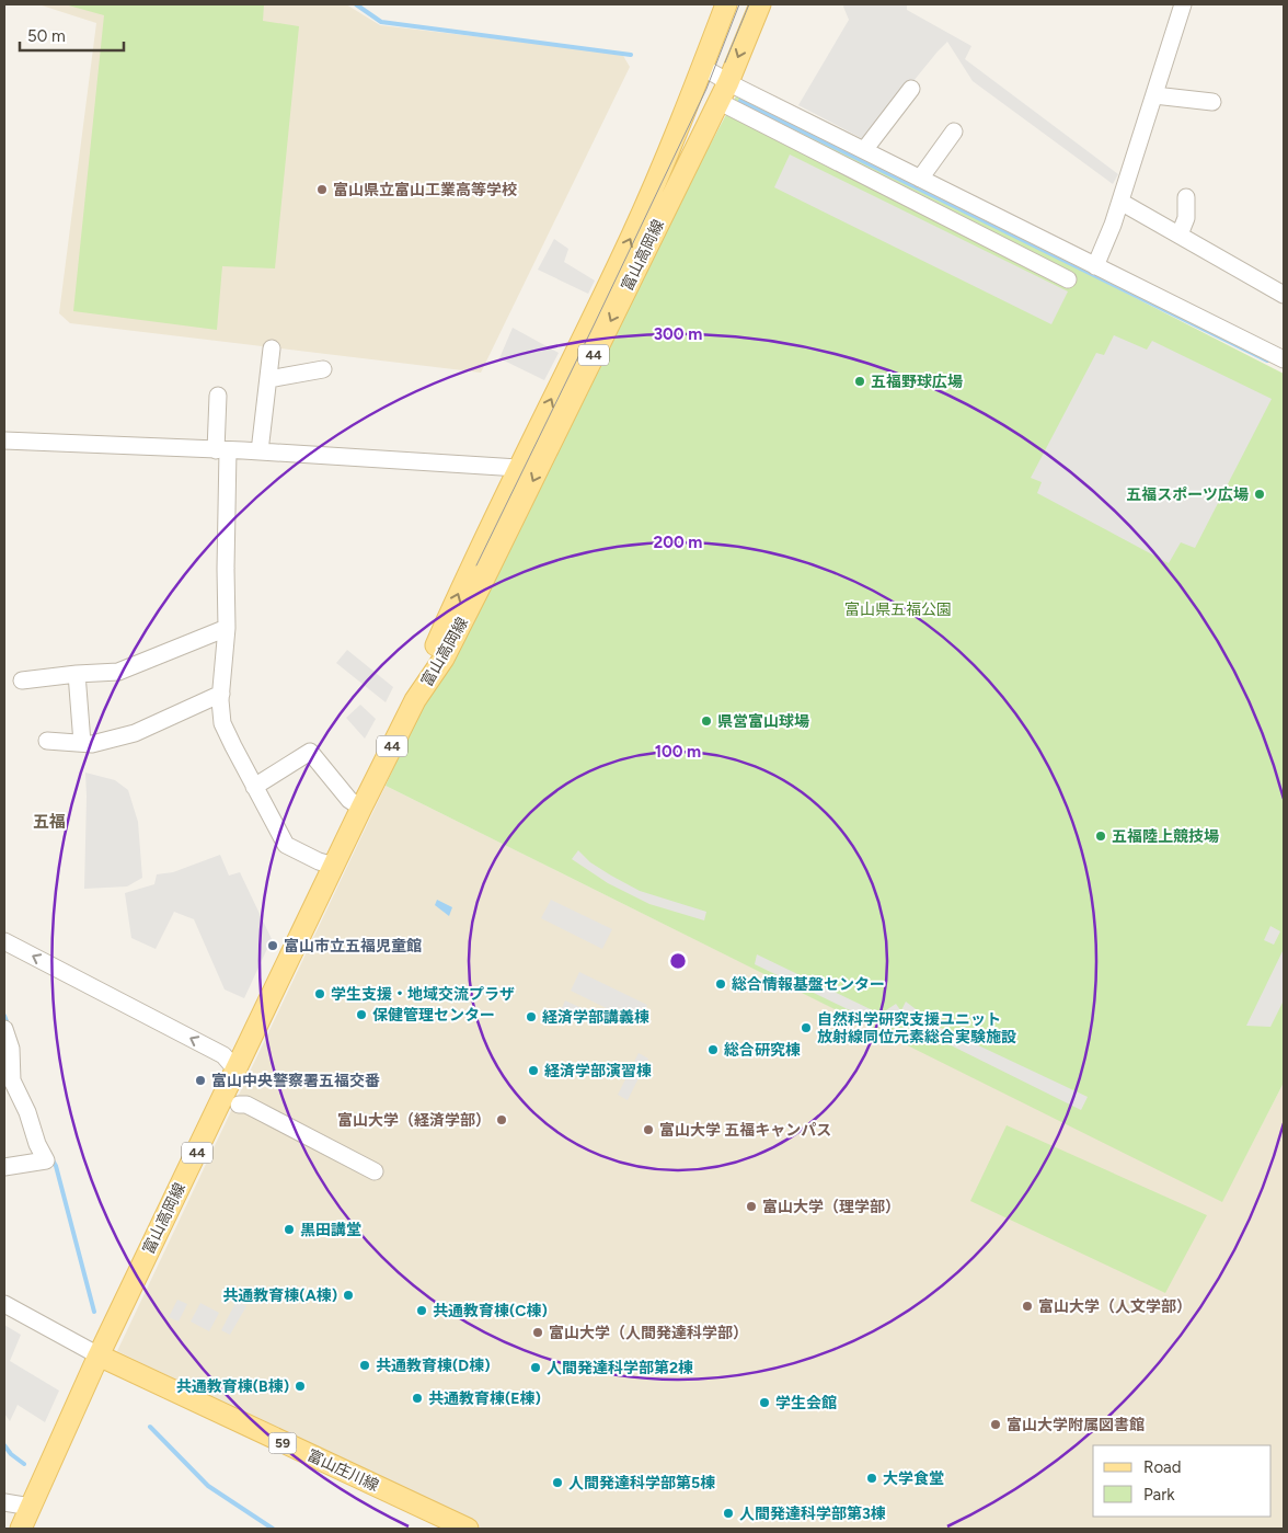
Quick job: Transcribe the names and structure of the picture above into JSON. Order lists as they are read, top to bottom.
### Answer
{
  "streets": {
    "main road": [
      "富山高岡線",
      "44",
      "59",
      "富山庄川線"
    ]
  },
  "crossings": [
    ["富山高岡線", "44"],
    ["富山高岡線", "富山庄川線"]
  ],
  "districts": ["五福"],
  "parks": ["富山県五福公園"],
  "places": [
    "富山県立富山工業高等学校",
    "五福野球広場",
    "五福スポーツ広場",
    "県営富山球場",
    "五福陸上競技場",
    "富山市立五福児童館",
    "総合情報基盤センター",
    "学生支援・地域交流プラザ",
    "保健管理センター",
    "経済学部講義棟",
    "自然科学研究支援ユニット 放射線同位元素総合実験施設",
    "総合研究棟",
    "経済学部演習棟",
    "富山中央警察署五福交番",
    "富山大学（経済学部）",
    "富山大学 五福キャンパス",
    "富山大学（理学部）",
    "黒田講堂",
    "共通教育棟(A棟)",
    "富山大学（人文学部）",
    "共通教育棟(C棟)",
    "富山大学（人間発達科学部）",
    "共通教育棟(D棟)",
    "人間発達科学部第2棟",
    "共通教育棟(B棟)",
    "共通教育棟(E棟)",
    "学生会館",
    "富山大学附属図書館",
    "大学食堂",
    "人間発達科学部第5棟",
    "人間発達科学部第3棟"
  ],
  "legend": ["Road", "Park"],
  "scale_bar": "50 m",
  "rings": ["300 m", "200 m", "100 m"]
}
